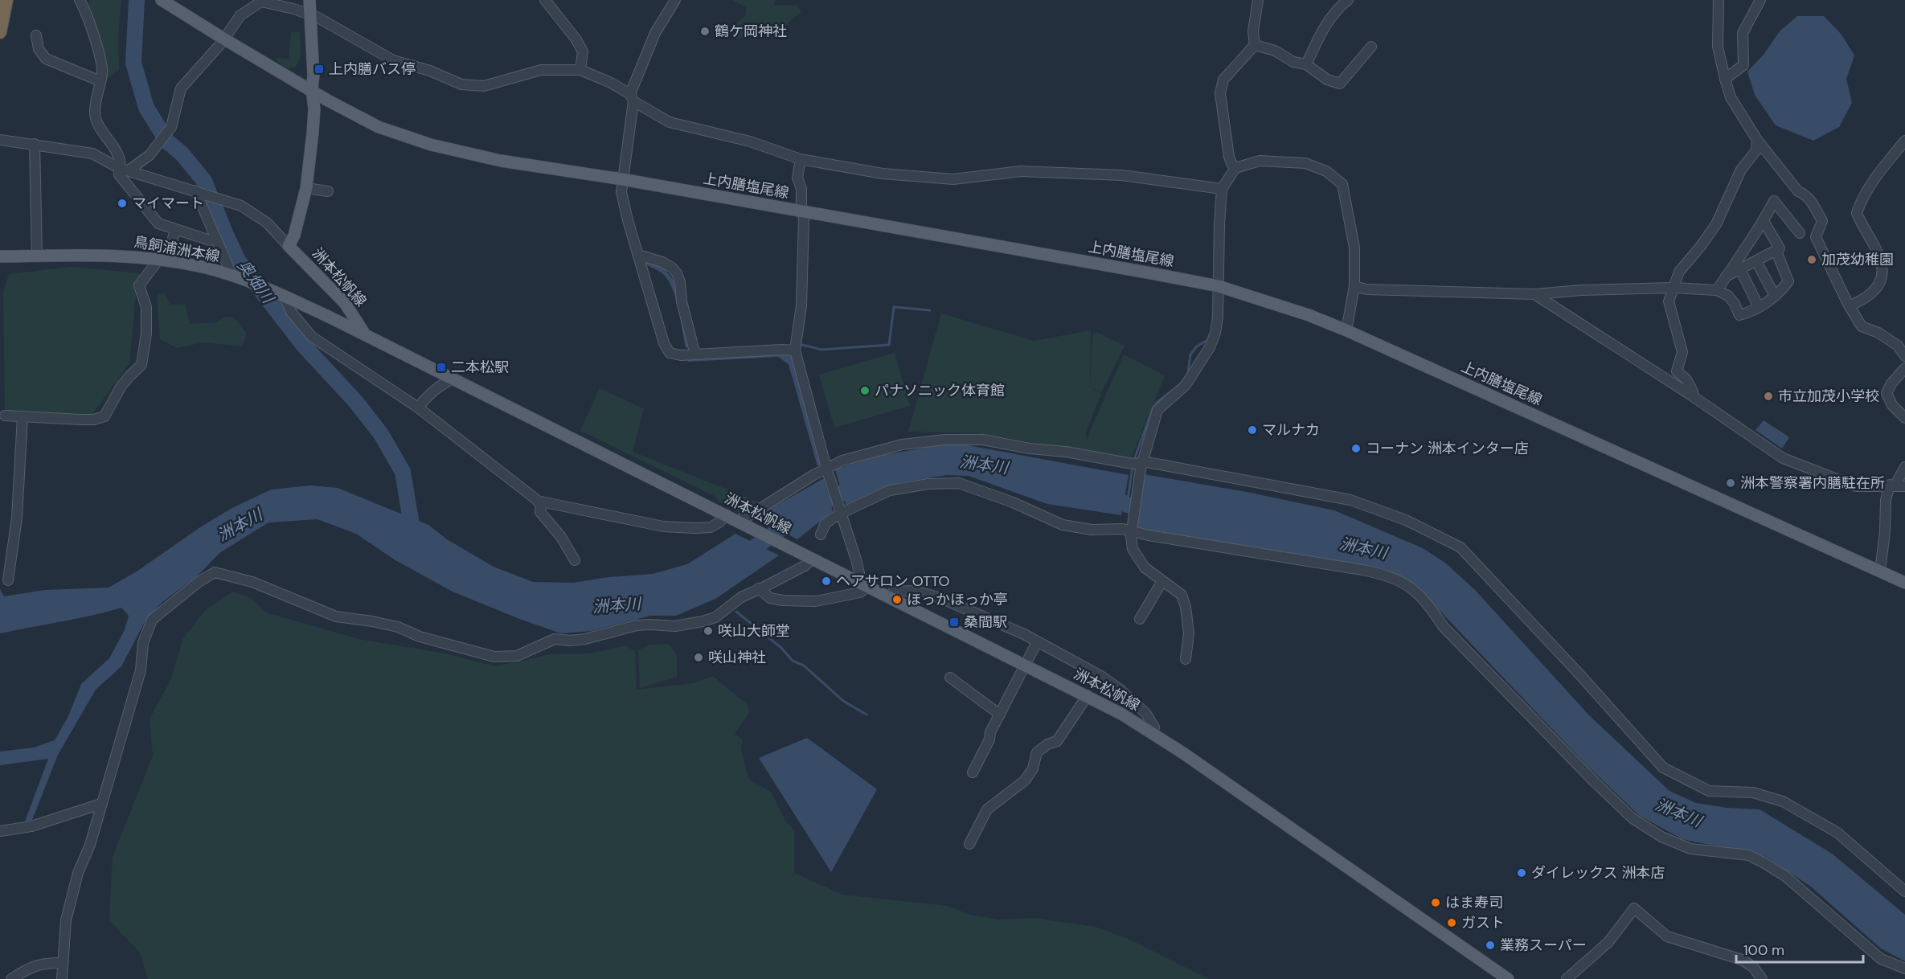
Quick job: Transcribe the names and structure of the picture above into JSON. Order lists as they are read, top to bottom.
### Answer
{
  "streets": {
    "main road": ["上内膳塩尾線", "鳥飼浦洲本線", "洲本松帆線"]
  },
  "crossings": [
    ["鳥飼浦洲本線", "洲本松帆線"]
  ],
  "water": ["奥畑川", "洲本川"],
  "places": {
    "other": [
      "鶴ケ岡神社",
      "マイマート",
      "加茂幼稚園",
      "パナソニック体育館",
      "市立加茂小学校",
      "マルナカ",
      "コーナン 洲本インター店",
      "洲本警察署内膳駐在所",
      "ヘアサロン OTTO",
      "ほっかほっか亭",
      "咲山大師堂",
      "咲山神社",
      "ダイレックス 洲本店",
      "はま寿司",
      "ガスト",
      "業務スーパー"
    ],
    "transit": ["上内膳バス停", "二本松駅", "桑間駅"]
  },
  "scale_bar": "100 m"
}
